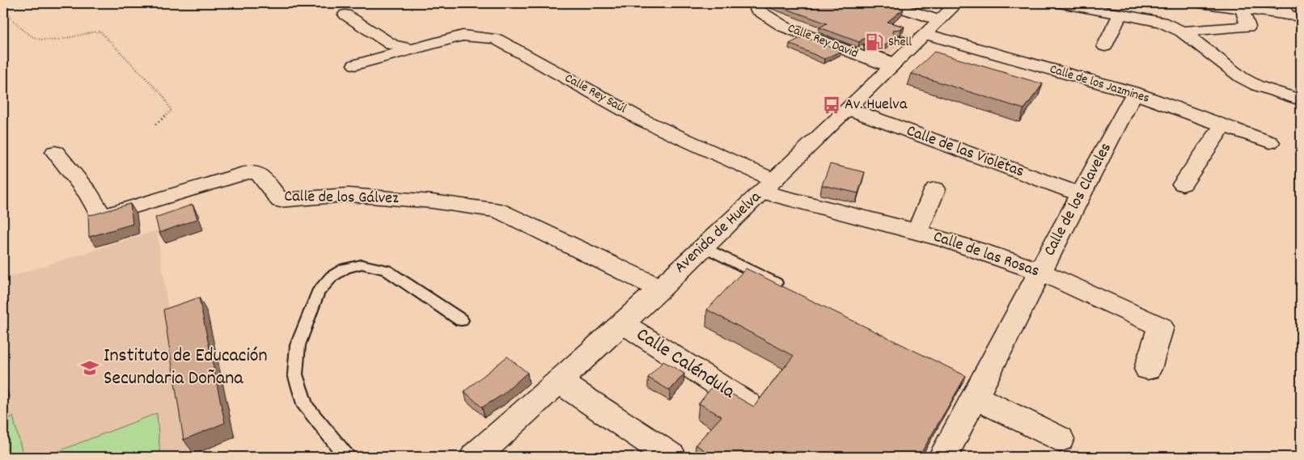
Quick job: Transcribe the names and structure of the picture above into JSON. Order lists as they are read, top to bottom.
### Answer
{
  "streets": {
    "street": [
      "Calle Rey David",
      "Calle de los Jazmines",
      "Calle Rey Saúl",
      "Calle de las Violetas",
      "Calle de los Gálvez",
      "Calle de los Claveles",
      "Avenida de Huelva",
      "Calle de las Rosas",
      "Calle Caléndula"
    ]
  },
  "crossings": [
    ["Calle Rey David", "Avenida de Huelva"],
    ["Calle de los Jazmines", "Calle de los Claveles"],
    ["Calle de los Jazmines", "Avenida de Huelva"],
    ["Calle Rey Saúl", "Avenida de Huelva"],
    ["Calle Rey Saúl", "Calle de las Rosas"],
    ["Calle de las Violetas", "Calle de los Claveles"],
    ["Calle de las Violetas", "Avenida de Huelva"],
    ["Calle de los Gálvez", "Avenida de Huelva"],
    ["Calle de los Claveles", "Calle de las Rosas"],
    ["Avenida de Huelva", "Calle de las Rosas"],
    ["Avenida de Huelva", "Calle Caléndula"]
  ],
  "places": {
    "fuel station": ["Shell"],
    "bus stop": ["Av. Huelva"],
    "school or university": ["Instituto de Educación Secundaria Doñana"]
  }
}
